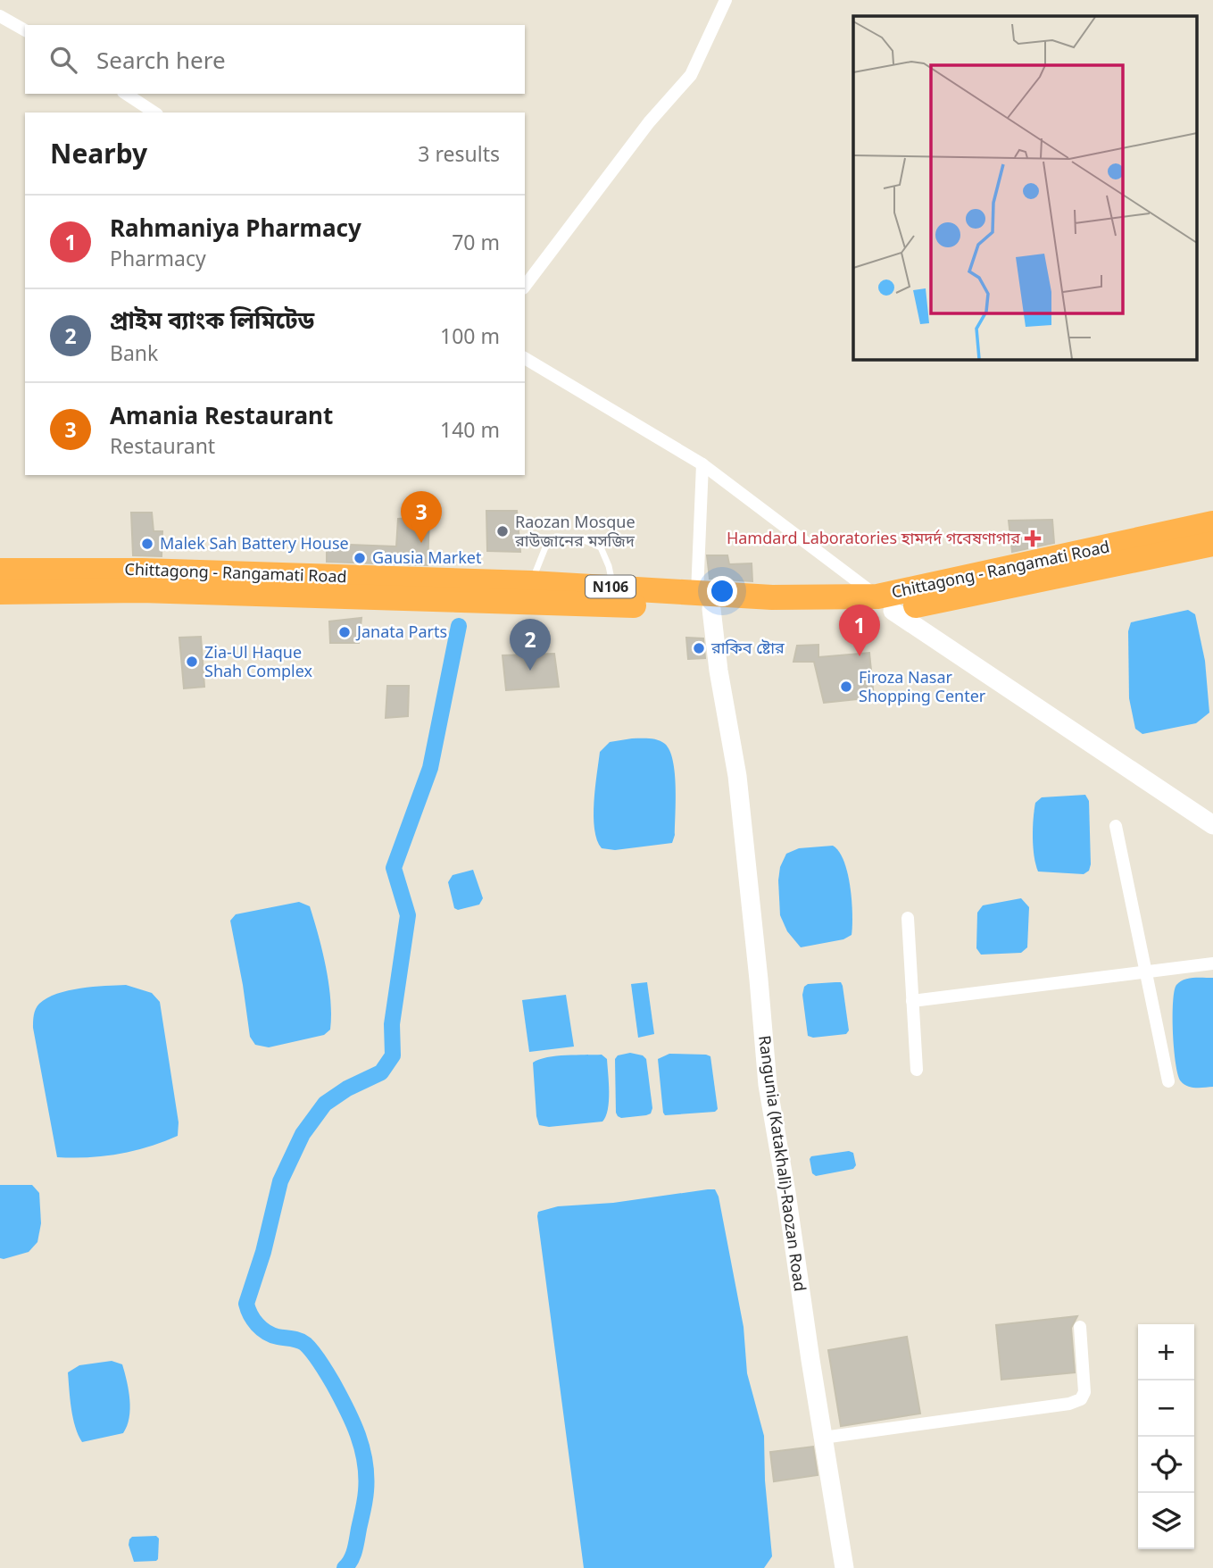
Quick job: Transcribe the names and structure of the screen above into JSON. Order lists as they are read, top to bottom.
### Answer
{
  "streets": {
    "highway": ["Chittagong - Rangamati Road", "N106"],
    "main road": ["Rangunia (Katakhali)-Raozan Road"]
  },
  "crossings": [
    ["Chittagong - Rangamati Road", "Rangunia (Katakhali)-Raozan Road"]
  ],
  "places": {
    "other": [
      "Raozan Mosque রাউজানের মসজিদ",
      "Malek Sah Battery House",
      "Gausia Market",
      "Janata Parts",
      "রাকিব ষ্টোর",
      "Zia-Ul Haque Shah Complex",
      "Firoza Nasar Shopping Center"
    ],
    "health": ["Hamdard Laboratories হামদর্দ গবেষণাগার"]
  },
  "page": {
    "search": "Search here",
    "heading": ["Nearby", "3 results"],
    "list": [
      {
        "mark": "1",
        "name": "Rahmaniya Pharmacy",
        "note": "Pharmacy",
        "value": "70 m"
      },
      {
        "mark": "2",
        "name": "প্রাইম ব্যাংক লিমিটেড",
        "note": "Bank",
        "value": "100 m"
      },
      {
        "mark": "3",
        "name": "Amania Restaurant",
        "note": "Restaurant",
        "value": "140 m"
      }
    ],
    "pins": ["3", "1", "2"],
    "map_buttons": ["+", "−"]
  }
}
